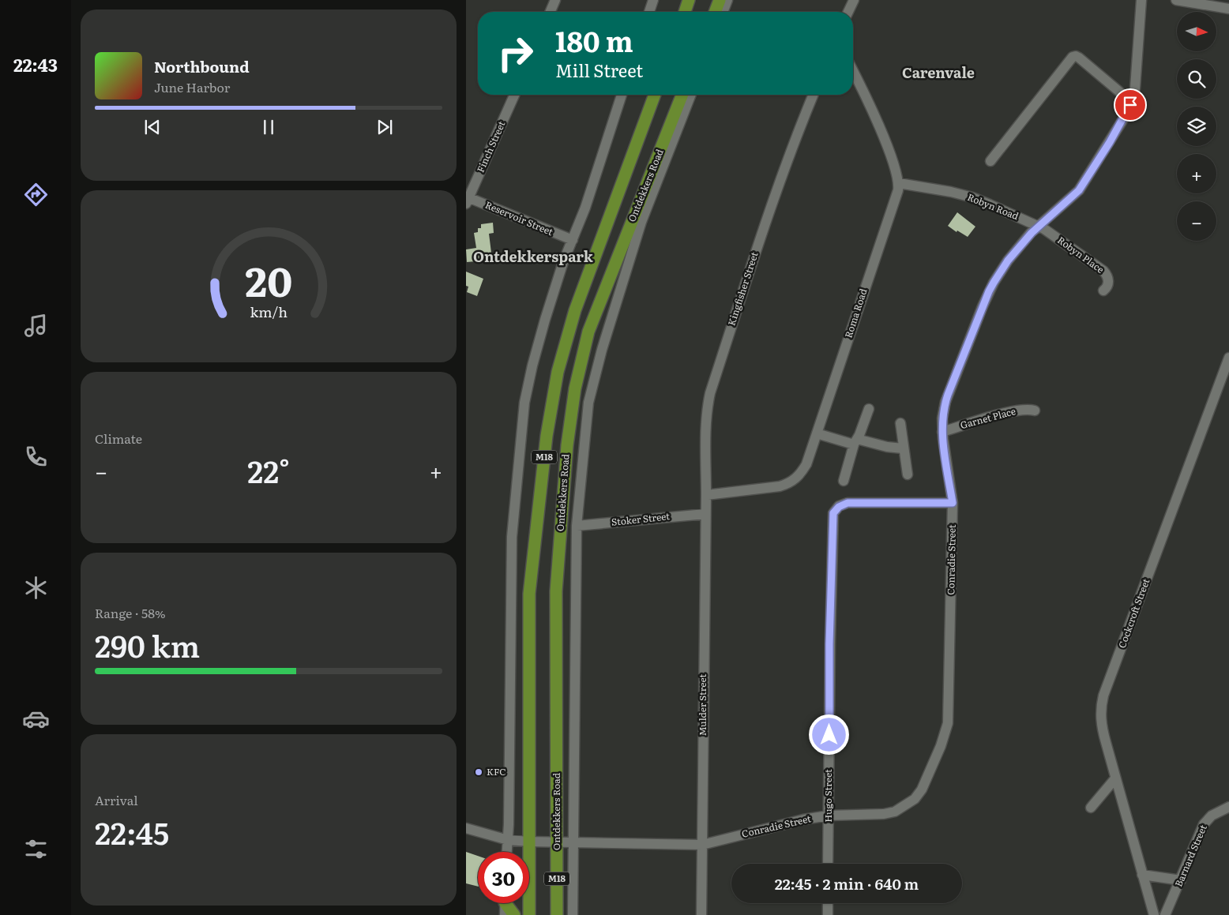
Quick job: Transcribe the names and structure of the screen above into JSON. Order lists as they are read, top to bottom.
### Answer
{
  "streets": {
    "main road": ["Ontdekkers Road", "M18"],
    "street": [
      "Finch Street",
      "Robyn Road",
      "Reservoir Street",
      "Robyn Place",
      "Kingfisher Street",
      "Roma Road",
      "Garnet Place",
      "Stoker Street",
      "Conradie Street",
      "Cockcroft Street",
      "Mulder Street",
      "Hugo Street",
      "Barnard Street"
    ]
  },
  "crossings": [
    ["Finch Street", "Reservoir Street"],
    ["Ontdekkers Road", "Stoker Street"],
    ["Ontdekkers Road", "Conradie Street"],
    ["Robyn Road", "Robyn Place"],
    ["Robyn Road", "Roma Road"],
    ["Robyn Road", "Conradie Street"],
    ["Robyn Place", "Conradie Street"],
    ["Kingfisher Street", "Roma Road"],
    ["Kingfisher Street", "Mulder Street"],
    ["Roma Road", "Mulder Street"],
    ["Garnet Place", "Conradie Street"],
    ["M18", "Conradie Street"],
    ["Stoker Street", "Mulder Street"],
    ["Conradie Street", "Mulder Street"],
    ["Conradie Street", "Hugo Street"]
  ],
  "districts": ["Carenvale", "Ontdekkerspark"],
  "places": ["KFC"],
  "north": "right",
  "page": {
    "tabs": "22:43",
    "map_buttons": ["+", "−"],
    "turn": ["180 m", "Mill Street"],
    "song": ["Northbound", "June Harbor"],
    "tile": [
      "Climate",
      ["Range · 58%", "290 km"],
      ["Arrival", "22:45"]
    ],
    "heat": ["−", "22°", "+"],
    "limit": "30",
    "trip": "22:45 · 2 min · 640 m",
    "gauge": ["20", "km/h"]
  }
}
